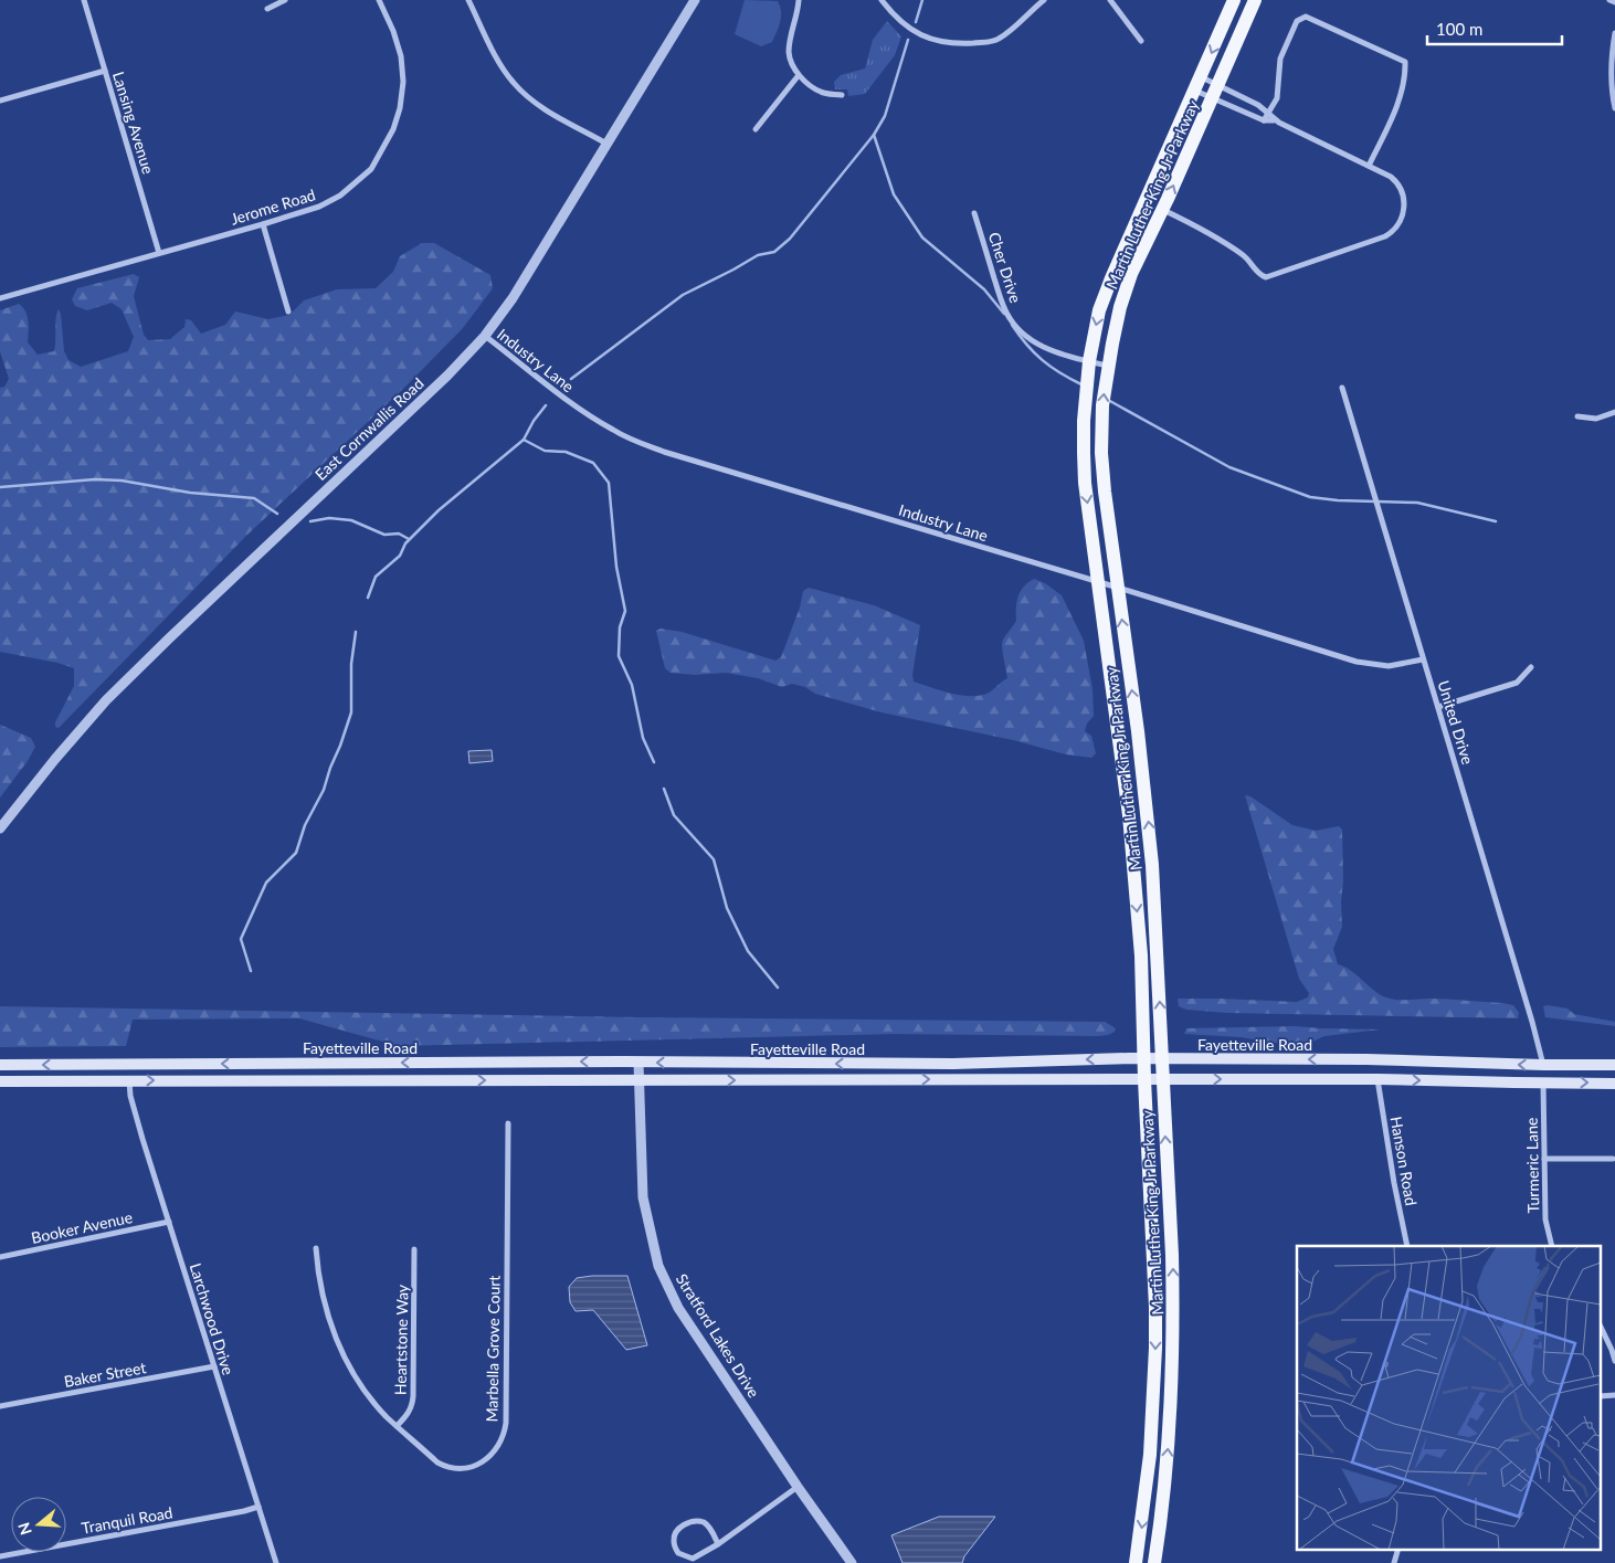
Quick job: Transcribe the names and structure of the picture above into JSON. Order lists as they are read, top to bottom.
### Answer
{
  "streets": {
    "main road": ["Martin Luther King Jr Parkway", "Fayetteville Road"],
    "street": [
      "Lansing Avenue",
      "Jerome Road",
      "Cher Drive",
      "Industry Lane",
      "East Cornwallis Road",
      "United Drive",
      "Hanson Road",
      "Turmeric Lane",
      "Booker Avenue",
      "Larchwood Drive",
      "Stratford Lakes Drive",
      "Heartstone Way",
      "Marbella Grove Court",
      "Baker Street",
      "Tranquil Road"
    ]
  },
  "crossings": [
    ["Lansing Avenue", "Jerome Road"],
    ["Martin Luther King Jr Parkway", "Cher Drive"],
    ["Martin Luther King Jr Parkway", "Industry Lane"],
    ["Martin Luther King Jr Parkway", "Fayetteville Road"],
    ["Industry Lane", "East Cornwallis Road"],
    ["Industry Lane", "United Drive"],
    ["United Drive", "Fayetteville Road"],
    ["Fayetteville Road", "Hanson Road"],
    ["Fayetteville Road", "Turmeric Lane"],
    ["Fayetteville Road", "Larchwood Drive"],
    ["Fayetteville Road", "Stratford Lakes Drive"],
    ["Booker Avenue", "Larchwood Drive"],
    ["Larchwood Drive", "Baker Street"],
    ["Larchwood Drive", "Tranquil Road"],
    ["Heartstone Way", "Marbella Grove Court"]
  ],
  "scale_bar": "100 m",
  "north": "left"
}
